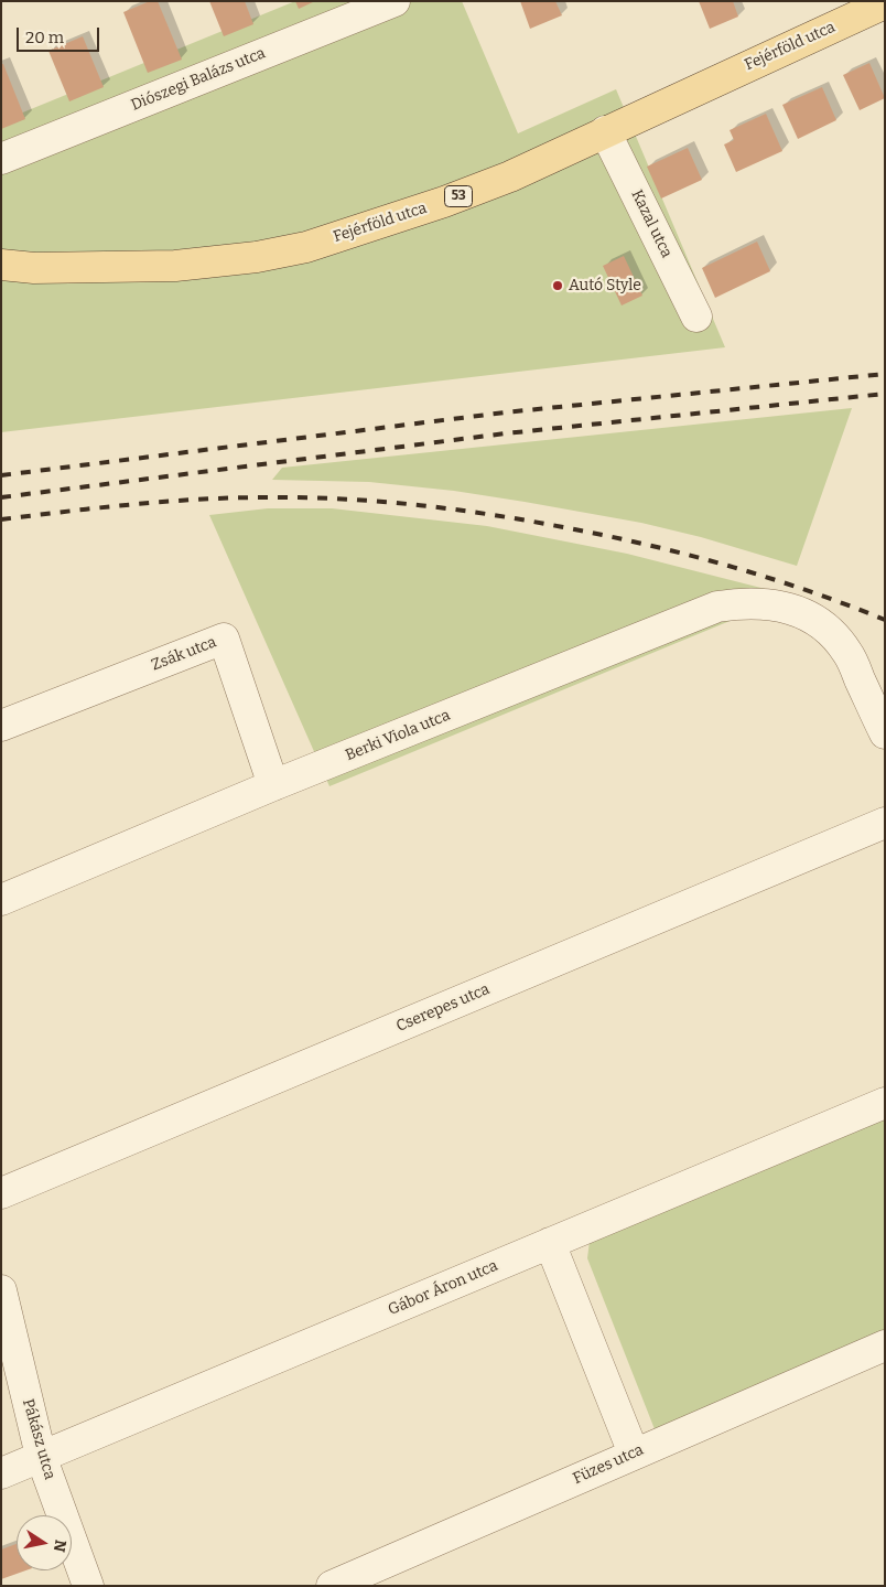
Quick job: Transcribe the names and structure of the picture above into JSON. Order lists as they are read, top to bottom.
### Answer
{
  "streets": {
    "main road": ["Fejérföld utca", "53"],
    "street": [
      "Diószegi Balázs utca",
      "Kazal utca",
      "Zsák utca",
      "Berki Viola utca",
      "Cserepes utca",
      "Gábor Áron utca",
      "Pákász utca",
      "Füzes utca"
    ]
  },
  "crossings": [
    ["Fejérföld utca", "Kazal utca"],
    ["Zsák utca", "Berki Viola utca"],
    ["Gábor Áron utca", "Pákász utca"]
  ],
  "places": ["Autó Style"],
  "scale_bar": "20 m",
  "north": "right"
}
